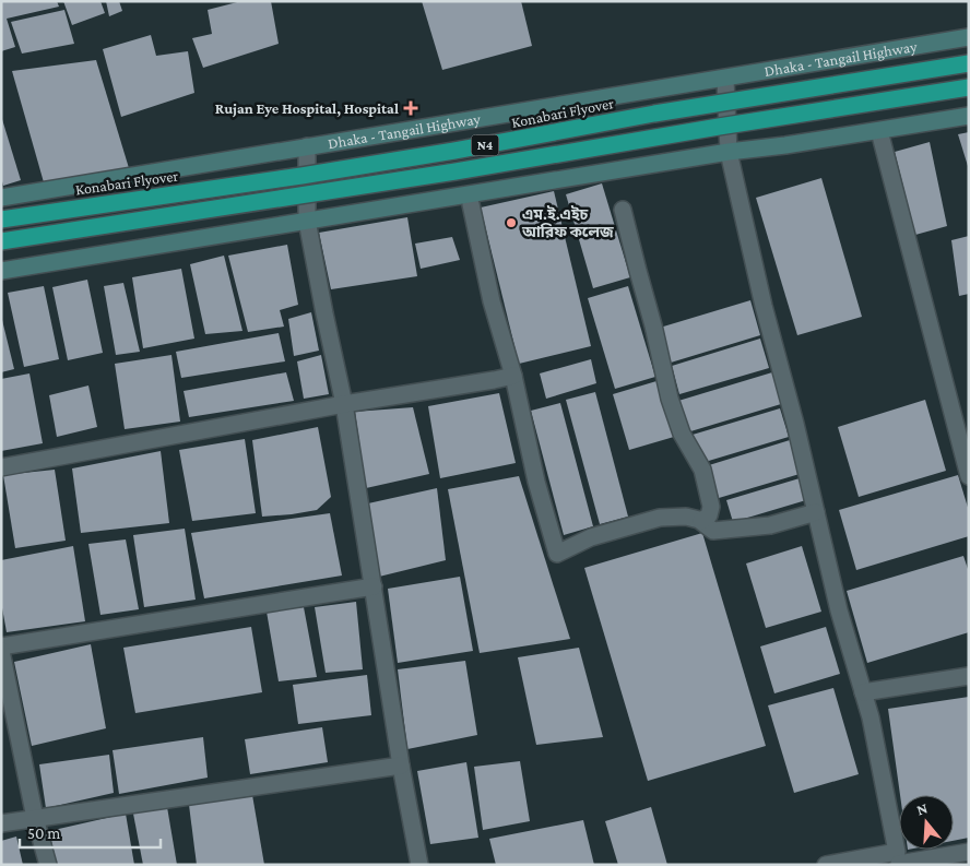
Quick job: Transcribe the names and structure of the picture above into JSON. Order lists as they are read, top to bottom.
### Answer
{
  "streets": {
    "highway": ["Konabari Flyover", "N4"],
    "main road": ["Dhaka - Tangail Highway"]
  },
  "places": {
    "health": ["Rujan Eye Hospital, Hospital"],
    "other": ["এম.ই.এইচ আরিফ কলেজ"]
  },
  "scale_bar": "50 m",
  "north": "top"
}
